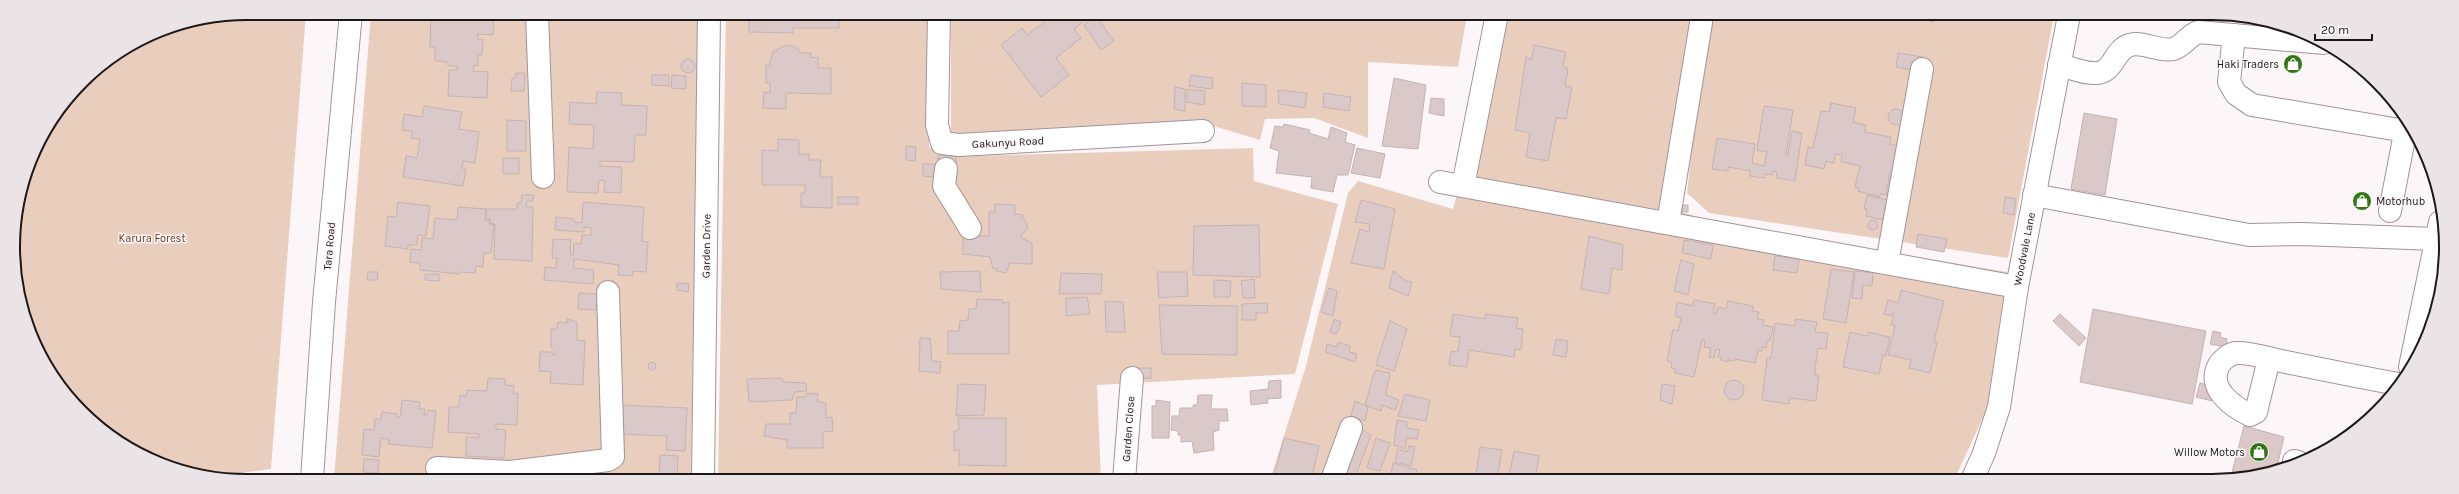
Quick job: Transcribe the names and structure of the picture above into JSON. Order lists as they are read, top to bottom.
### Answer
{
  "streets": {
    "main road": [
      "Gakunyu Road",
      "Tara Road",
      "Garden Drive",
      "Woodvale Lane",
      "Garden Close"
    ]
  },
  "parks": ["Karura Forest"],
  "places": {
    "shop": ["Haki Traders", "Motorhub", "Willow Motors"]
  },
  "scale_bar": "20 m"
}
